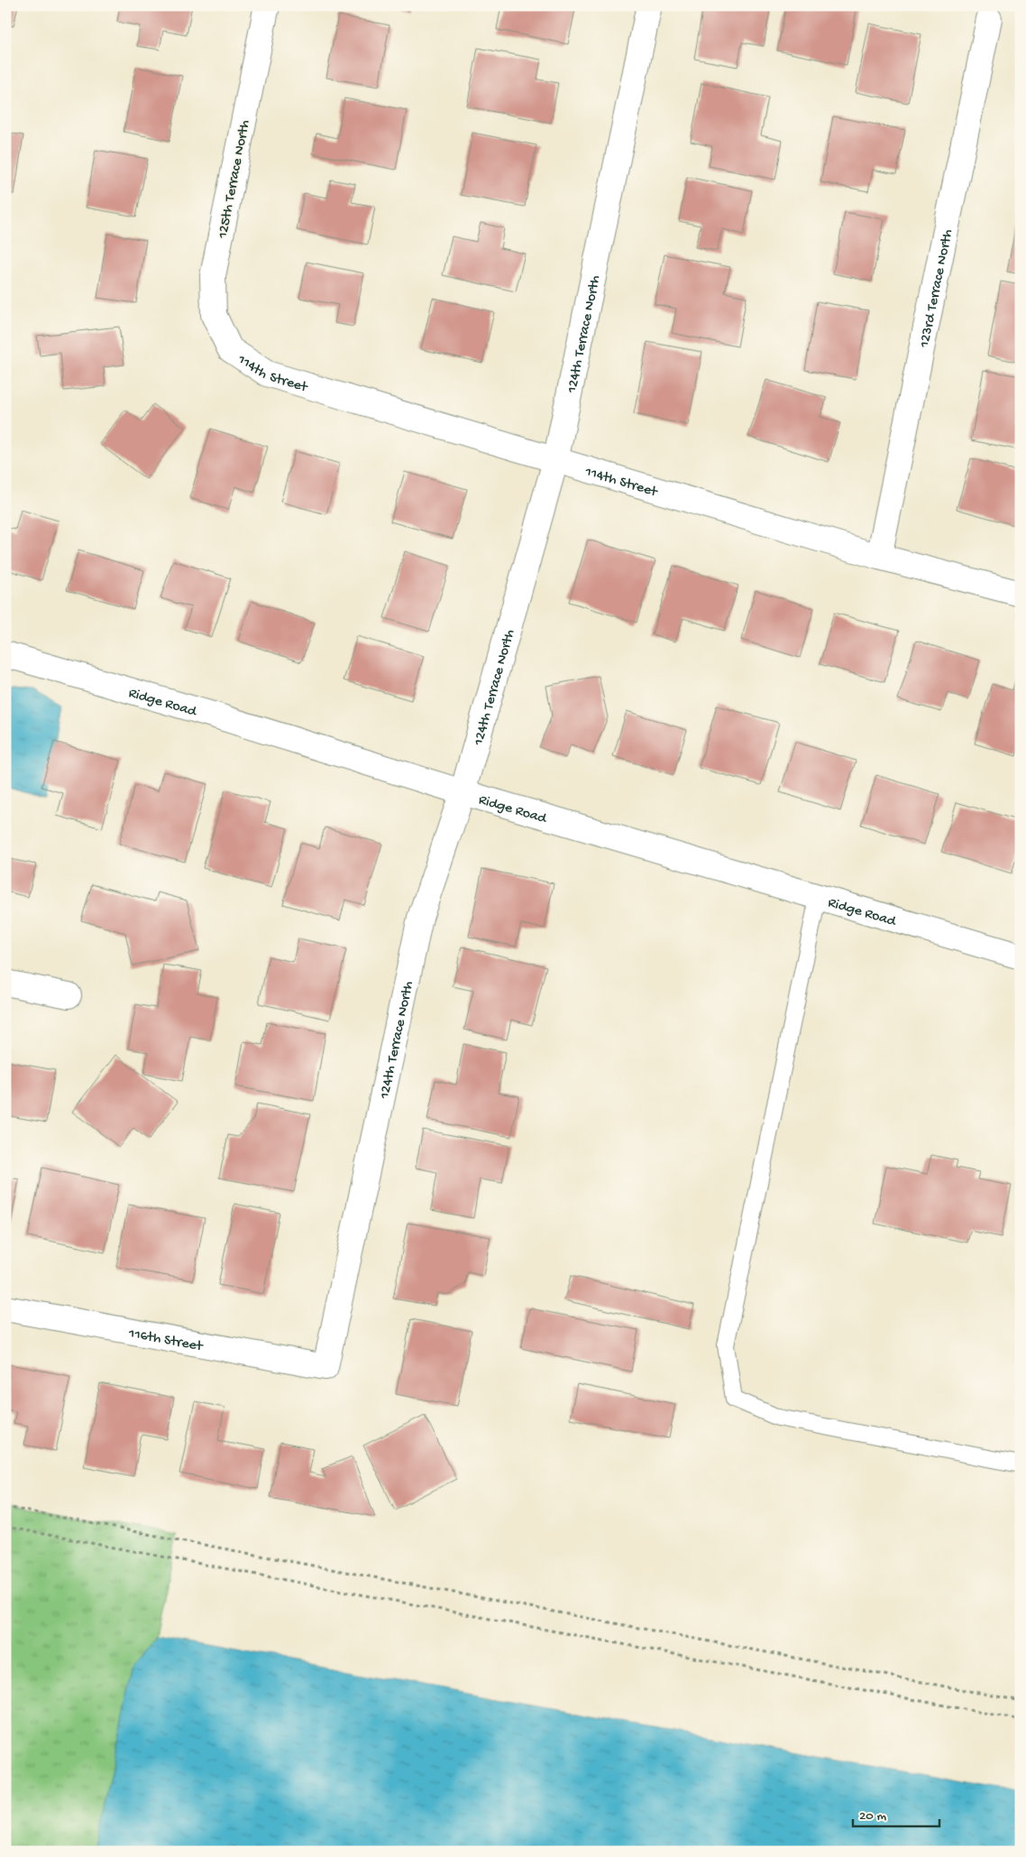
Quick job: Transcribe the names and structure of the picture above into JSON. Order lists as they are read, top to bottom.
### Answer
{
  "streets": {
    "street": [
      "125th Terrace North",
      "123rd Terrace North",
      "124th Terrace North",
      "114th Street",
      "Ridge Road",
      "116th Street"
    ]
  },
  "crossings": [
    ["125th Terrace North", "114th Street"],
    ["123rd Terrace North", "114th Street"],
    ["124th Terrace North", "114th Street"],
    ["124th Terrace North", "Ridge Road"],
    ["124th Terrace North", "116th Street"]
  ],
  "scale_bar": "20 m"
}
